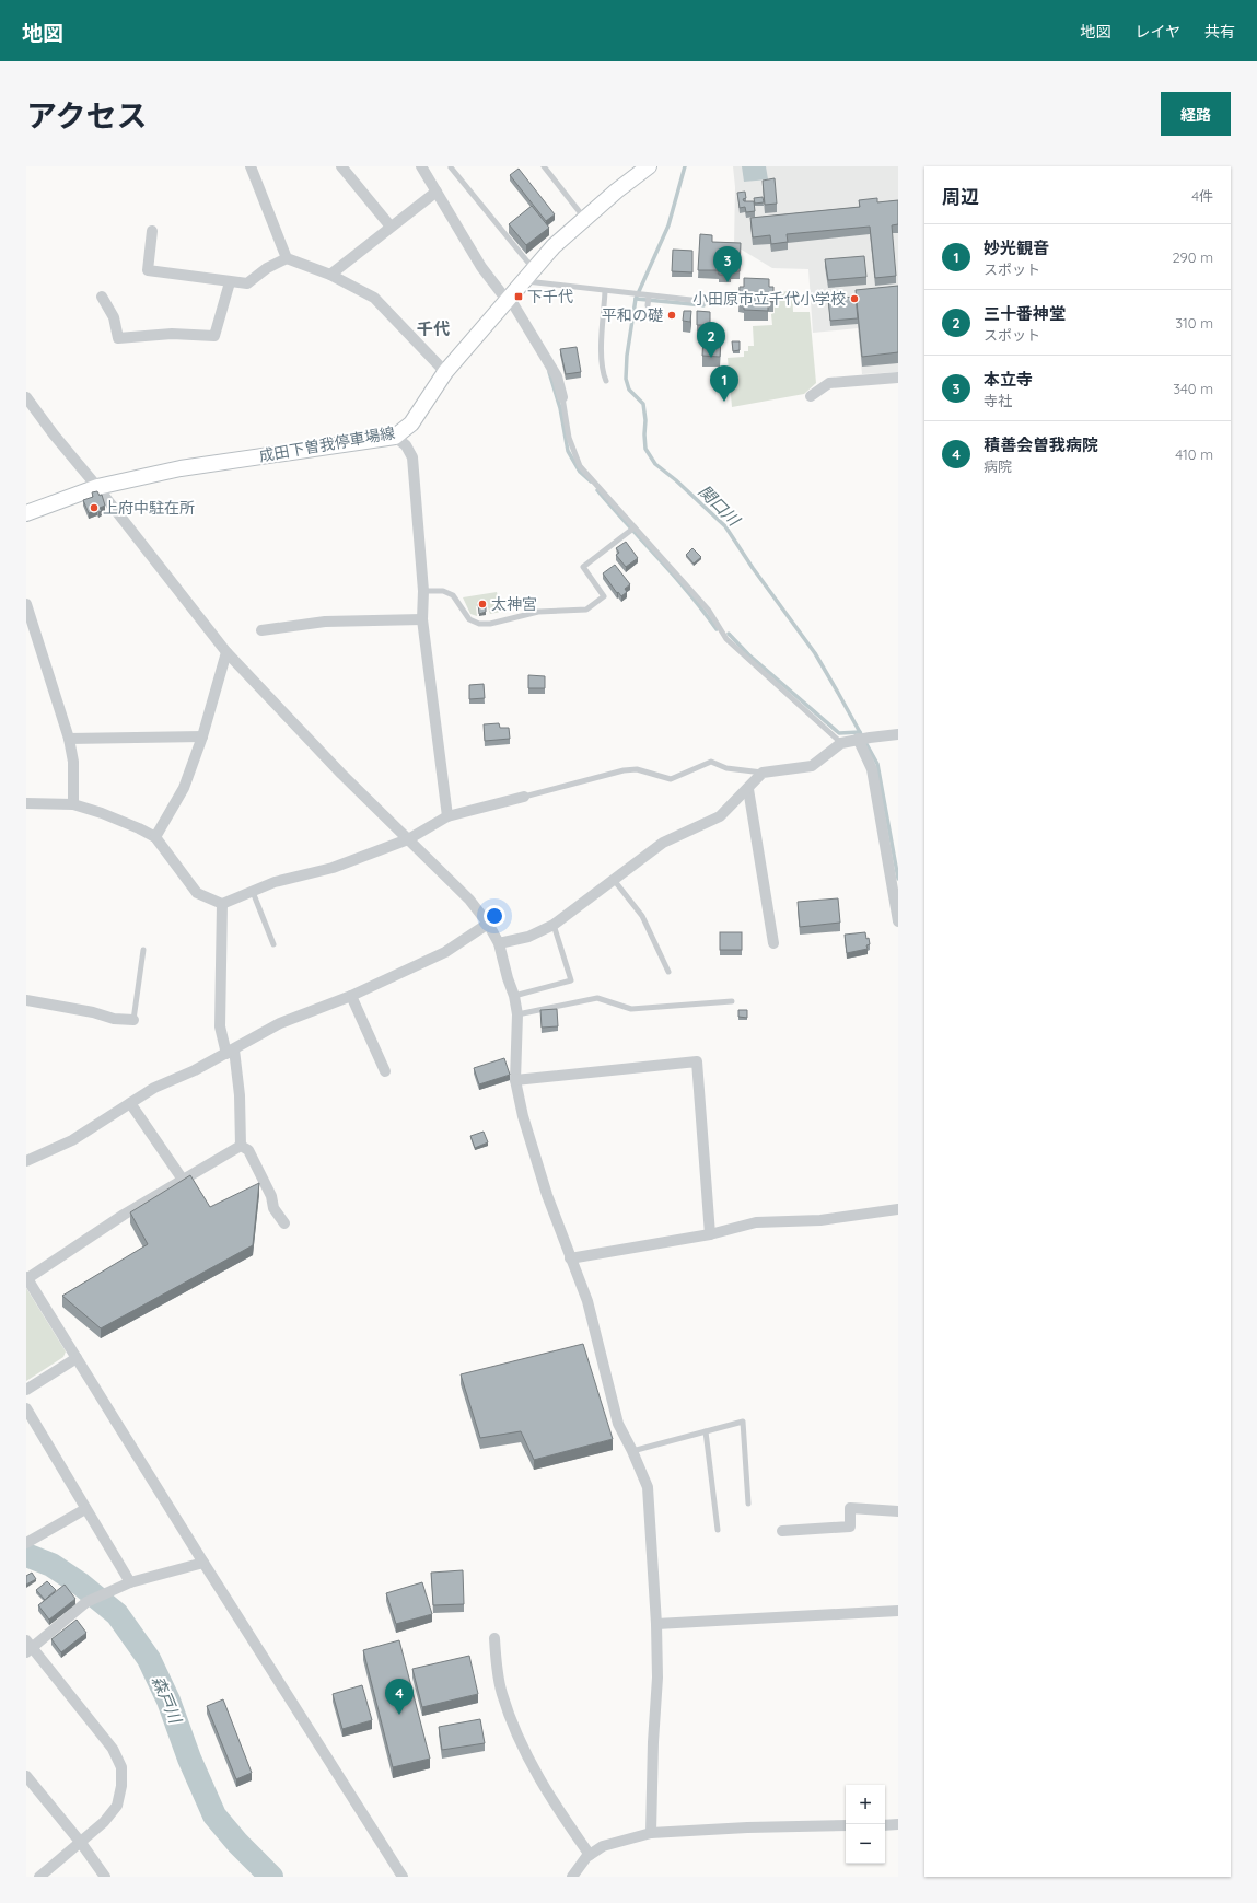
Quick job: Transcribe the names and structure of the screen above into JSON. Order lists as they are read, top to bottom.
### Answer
{
  "streets": {
    "main road": ["成田下曽我停車場線"]
  },
  "districts": ["千代"],
  "water": ["関口川", "森戸川"],
  "places": {
    "transit": ["下千代"],
    "other": [
      "小田原市立千代小学校",
      "平和の礎",
      "上府中駐在所",
      "太神宮"
    ]
  },
  "page": {
    "header": "地図",
    "nav": ["地図", "レイヤ", "共有"],
    "title": "アクセス",
    "buttons": "経路",
    "heading": ["周辺", "4件"],
    "list": [
      {
        "mark": "1",
        "name": "妙光観音",
        "note": "スポット",
        "value": "290 m"
      },
      {
        "mark": "2",
        "name": "三十番神堂",
        "note": "スポット",
        "value": "310 m"
      },
      {
        "mark": "3",
        "name": "本立寺",
        "note": "寺社",
        "value": "340 m"
      },
      {
        "mark": "4",
        "name": "積善会曽我病院",
        "note": "病院",
        "value": "410 m"
      }
    ],
    "pins": [
      "3",
      "2",
      "1",
      "4"
    ],
    "map_buttons": ["+", "−"]
  }
}
